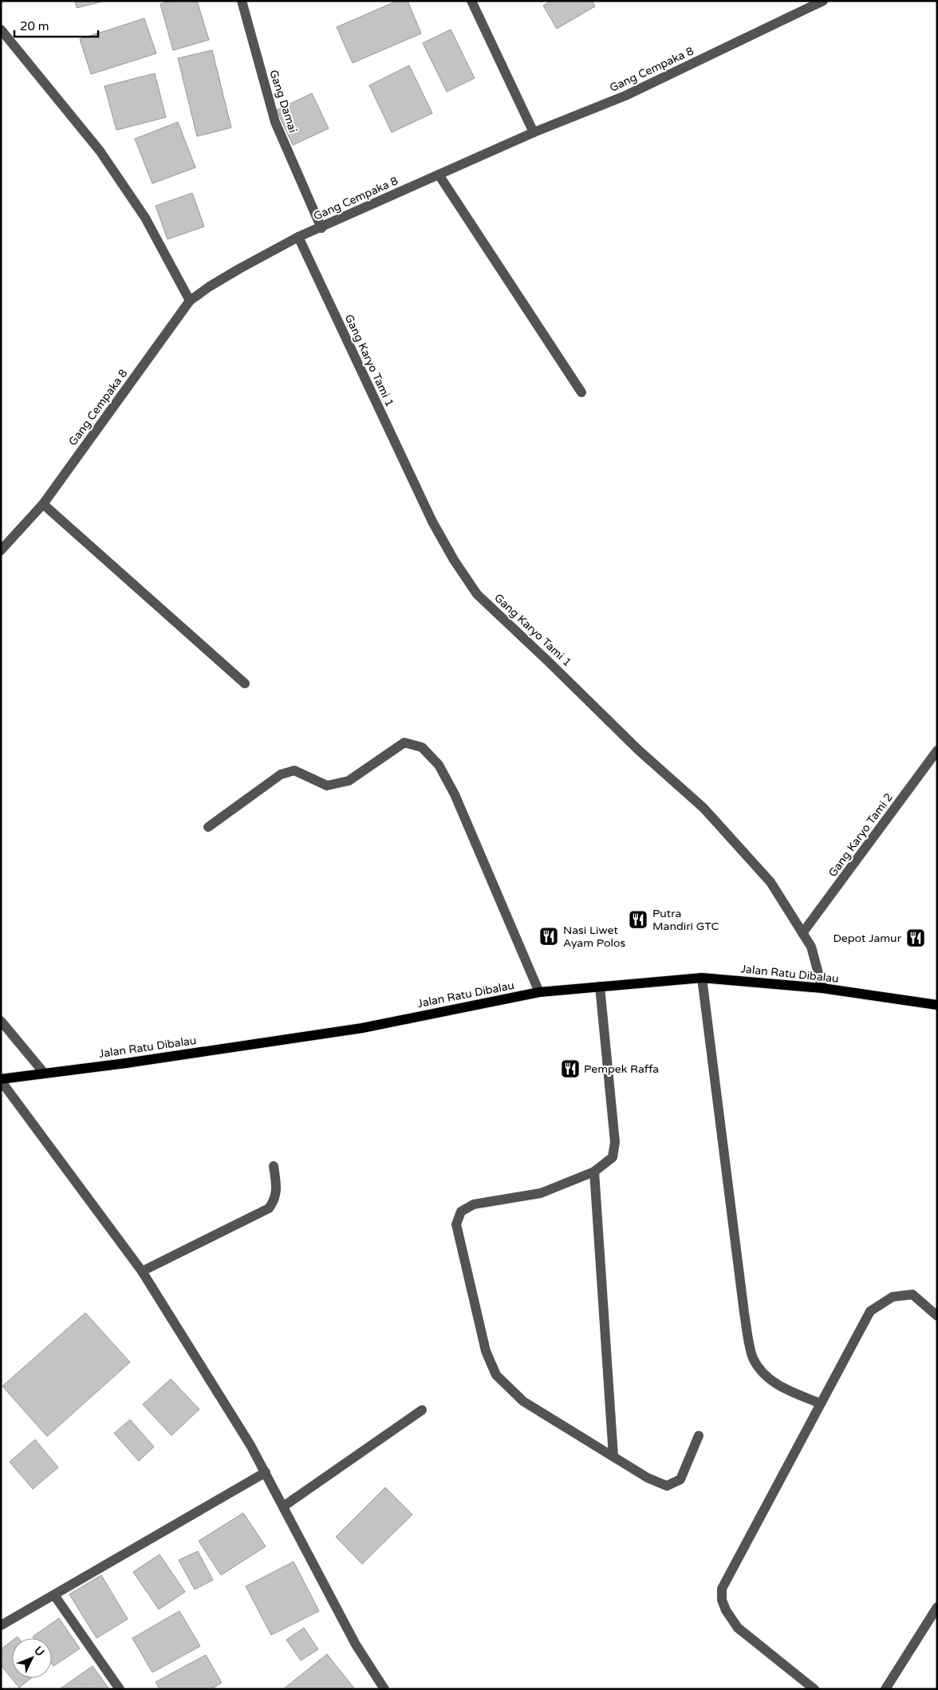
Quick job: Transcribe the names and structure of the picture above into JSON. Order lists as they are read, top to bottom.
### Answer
{
  "streets": {
    "main road": ["Jalan Ratu Dibalau"],
    "street": [
      "Gang Cempaka 8",
      "Gang Damai",
      "Gang Karyo Tami 1",
      "Gang Karyo Tami 2"
    ]
  },
  "crossings": [
    ["Gang Cempaka 8", "Gang Damai"],
    ["Gang Cempaka 8", "Gang Karyo Tami 1"],
    ["Gang Karyo Tami 1", "Gang Karyo Tami 2"],
    ["Gang Karyo Tami 1", "Jalan Ratu Dibalau"]
  ],
  "places": {
    "restaurant": [
      "Putra Mandiri GTC",
      "Nasi Liwet Ayam Polos",
      "Depot Jamur",
      "Pempek Raffa"
    ]
  },
  "scale_bar": "20 m",
  "north": "top right"
}
